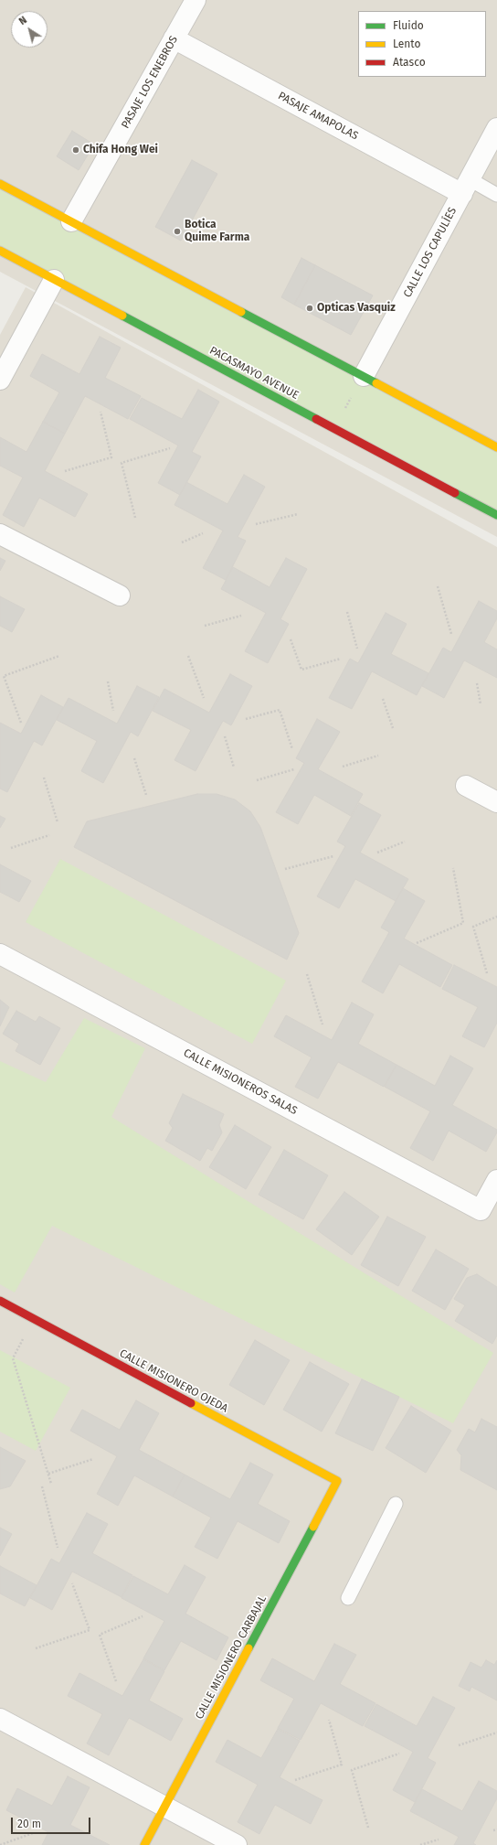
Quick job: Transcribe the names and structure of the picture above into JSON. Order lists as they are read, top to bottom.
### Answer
{
  "streets": {
    "main road": ["PACASMAYO AVENUE", "CALLE MISIONERO OJEDA", "CALLE MISIONERO CARBAJAL"],
    "street": [
      "PASAJE LOS ENEBROS",
      "PASAJE AMAPOLAS",
      "CALLE LOS CAPULÍES",
      "CALLE MISIONEROS SALAS"
    ]
  },
  "crossings": [
    ["PASAJE LOS ENEBROS", "PASAJE AMAPOLAS"],
    ["PASAJE AMAPOLAS", "CALLE LOS CAPULÍES"],
    ["CALLE MISIONERO OJEDA", "CALLE MISIONERO CARBAJAL"]
  ],
  "places": ["Chifa Hong Wei", "Botica Quime Farma", "Opticas Vasquiz"],
  "legend": ["Fluido", "Lento", "Atasco"],
  "scale_bar": "20 m",
  "north": "top left"
}
